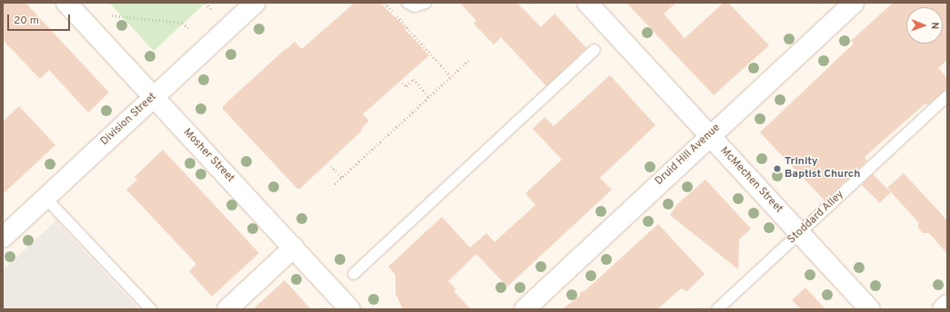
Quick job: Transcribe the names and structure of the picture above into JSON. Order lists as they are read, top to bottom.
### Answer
{
  "streets": {
    "street": [
      "Division Street",
      "Druid Hill Avenue",
      "Mosher Street",
      "McMechen Street"
    ],
    "lane": ["Stoddard Alley"]
  },
  "crossings": [
    ["Division Street", "Mosher Street"],
    ["Druid Hill Avenue", "McMechen Street"],
    ["McMechen Street", "Stoddard Alley"]
  ],
  "places": ["Trinity Baptist Church"],
  "scale_bar": "20 m",
  "north": "right"
}
